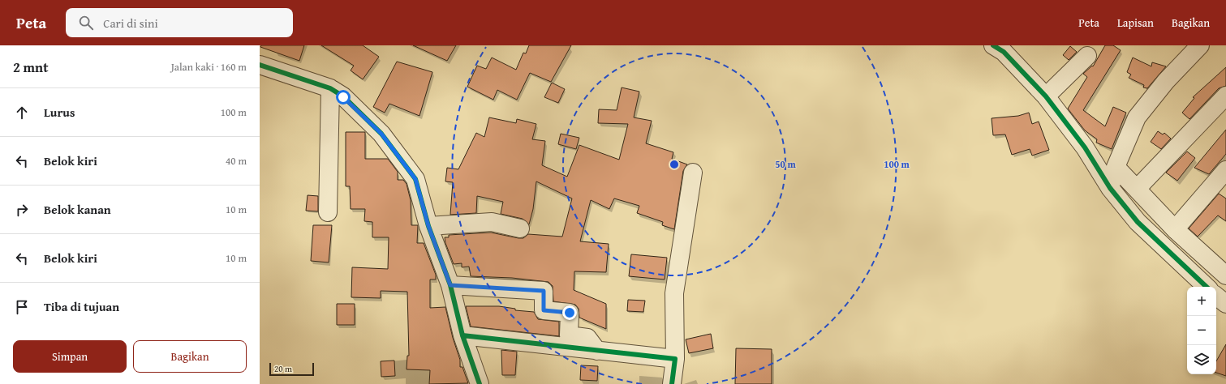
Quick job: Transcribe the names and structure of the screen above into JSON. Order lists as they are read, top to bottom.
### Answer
{
  "scale_bar": "20 m",
  "page": {
    "header": "Peta",
    "search": "Cari di sini",
    "nav": ["Peta", "Lapisan", "Bagikan"],
    "heading": ["2 mnt", "Jalan kaki · 160 m"],
    "list": [
      ["Lurus", "100 m"],
      ["Belok kiri", "40 m"],
      ["Belok kanan", "10 m"],
      ["Belok kiri", "10 m"],
      "Tiba di tujuan"
    ],
    "map_buttons": ["+", "−"],
    "buttons": ["Simpan", "Bagikan"],
    "scale": "20 m"
  },
  "rings": ["50 m", "100 m"]
}
